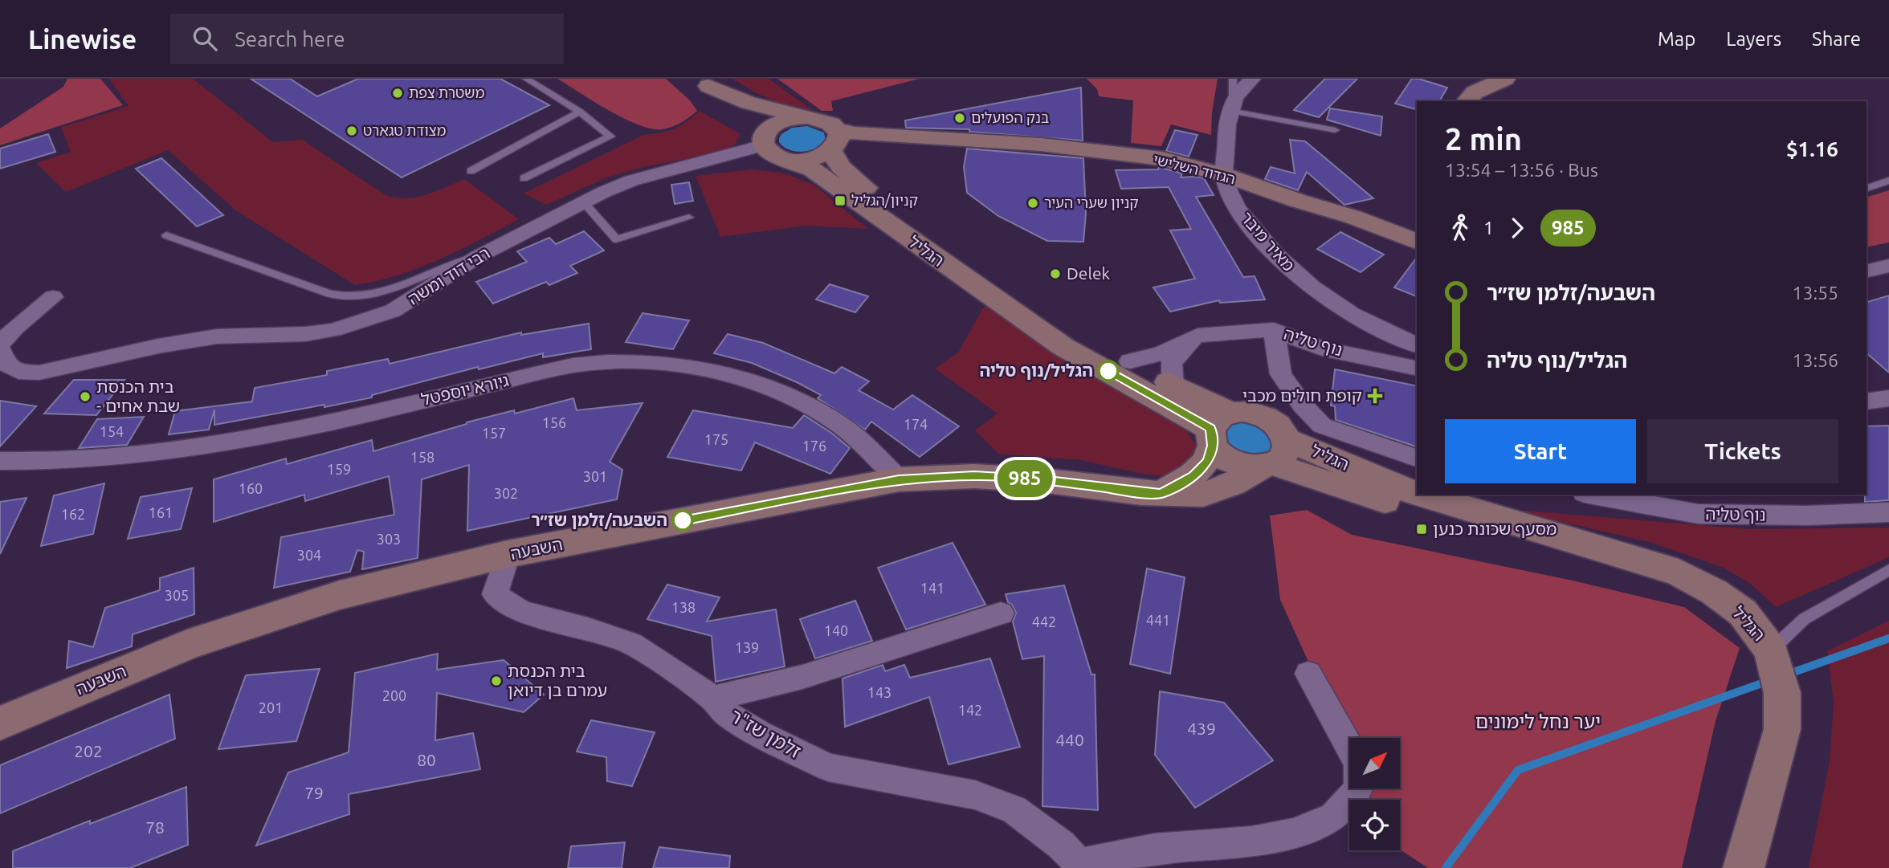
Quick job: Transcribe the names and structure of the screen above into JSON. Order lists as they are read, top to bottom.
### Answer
{
  "streets": {
    "main road": ["הגדוד השלישי", "הגליל", "השבעה"],
    "street": [
      "מאיר מיבר",
      "רבי דוד ומשה",
      "נוף טליה",
      "גיורא יוספטל",
      "זלמן שז\"ר"
    ]
  },
  "crossings": [
    ["הגדוד השלישי", "מאיר מיבר"],
    ["הגדוד השלישי", "הגליל"],
    ["הגדוד השלישי", "רבי דוד ומשה"],
    ["הגליל", "רבי דוד ומשה"],
    ["הגליל", "נוף טליה"],
    ["הגליל", "השבעה"],
    ["גיורא יוספטל", "השבעה"],
    ["השבעה", "זלמן שז\"ר"]
  ],
  "parks": ["יער נחל לימונים"],
  "places": {
    "other": [
      "משטרת צפת",
      "בנק הפועלים",
      "מצודת טגארט",
      "קניון שערי העיר",
      "Delek",
      "הגליל/נוף טליה",
      "בית הכנסת - שבת אחים",
      "השבעה/זלמן שז״ר",
      "בית הכנסת עמרם בן דיואן"
    ],
    "transit": ["קניון/הגליל", "מסעף שכונת כנען"],
    "health": ["קופת חולים מכבי"]
  },
  "lines": ["bus line 985"],
  "house_numbers": [
    "156",
    "174",
    "154",
    "157",
    "175",
    "176",
    "158",
    "159",
    "301",
    "160",
    "302",
    "161",
    "162",
    "303",
    "304",
    "141",
    "305",
    "138",
    "441",
    "442",
    "140",
    "139",
    "143",
    "200",
    "201",
    "142",
    "439",
    "440",
    "202",
    "80",
    "79",
    "78"
  ],
  "north": "top right",
  "page": {
    "header": "Linewise",
    "search": "Search here",
    "nav": ["Map", "Layers", "Share"],
    "on_map": "985",
    "heading": ["2 min", "13:54 – 13:56 · Bus", "$1.16"],
    "legs": ["1", "985"],
    "list": [
      {
        "name": "השבעה/זלמן שז״ר",
        "value": "13:55"
      },
      {
        "name": "הגליל/נוף טליה",
        "value": "13:56"
      }
    ],
    "buttons": ["Start", "Tickets"]
  }
}
